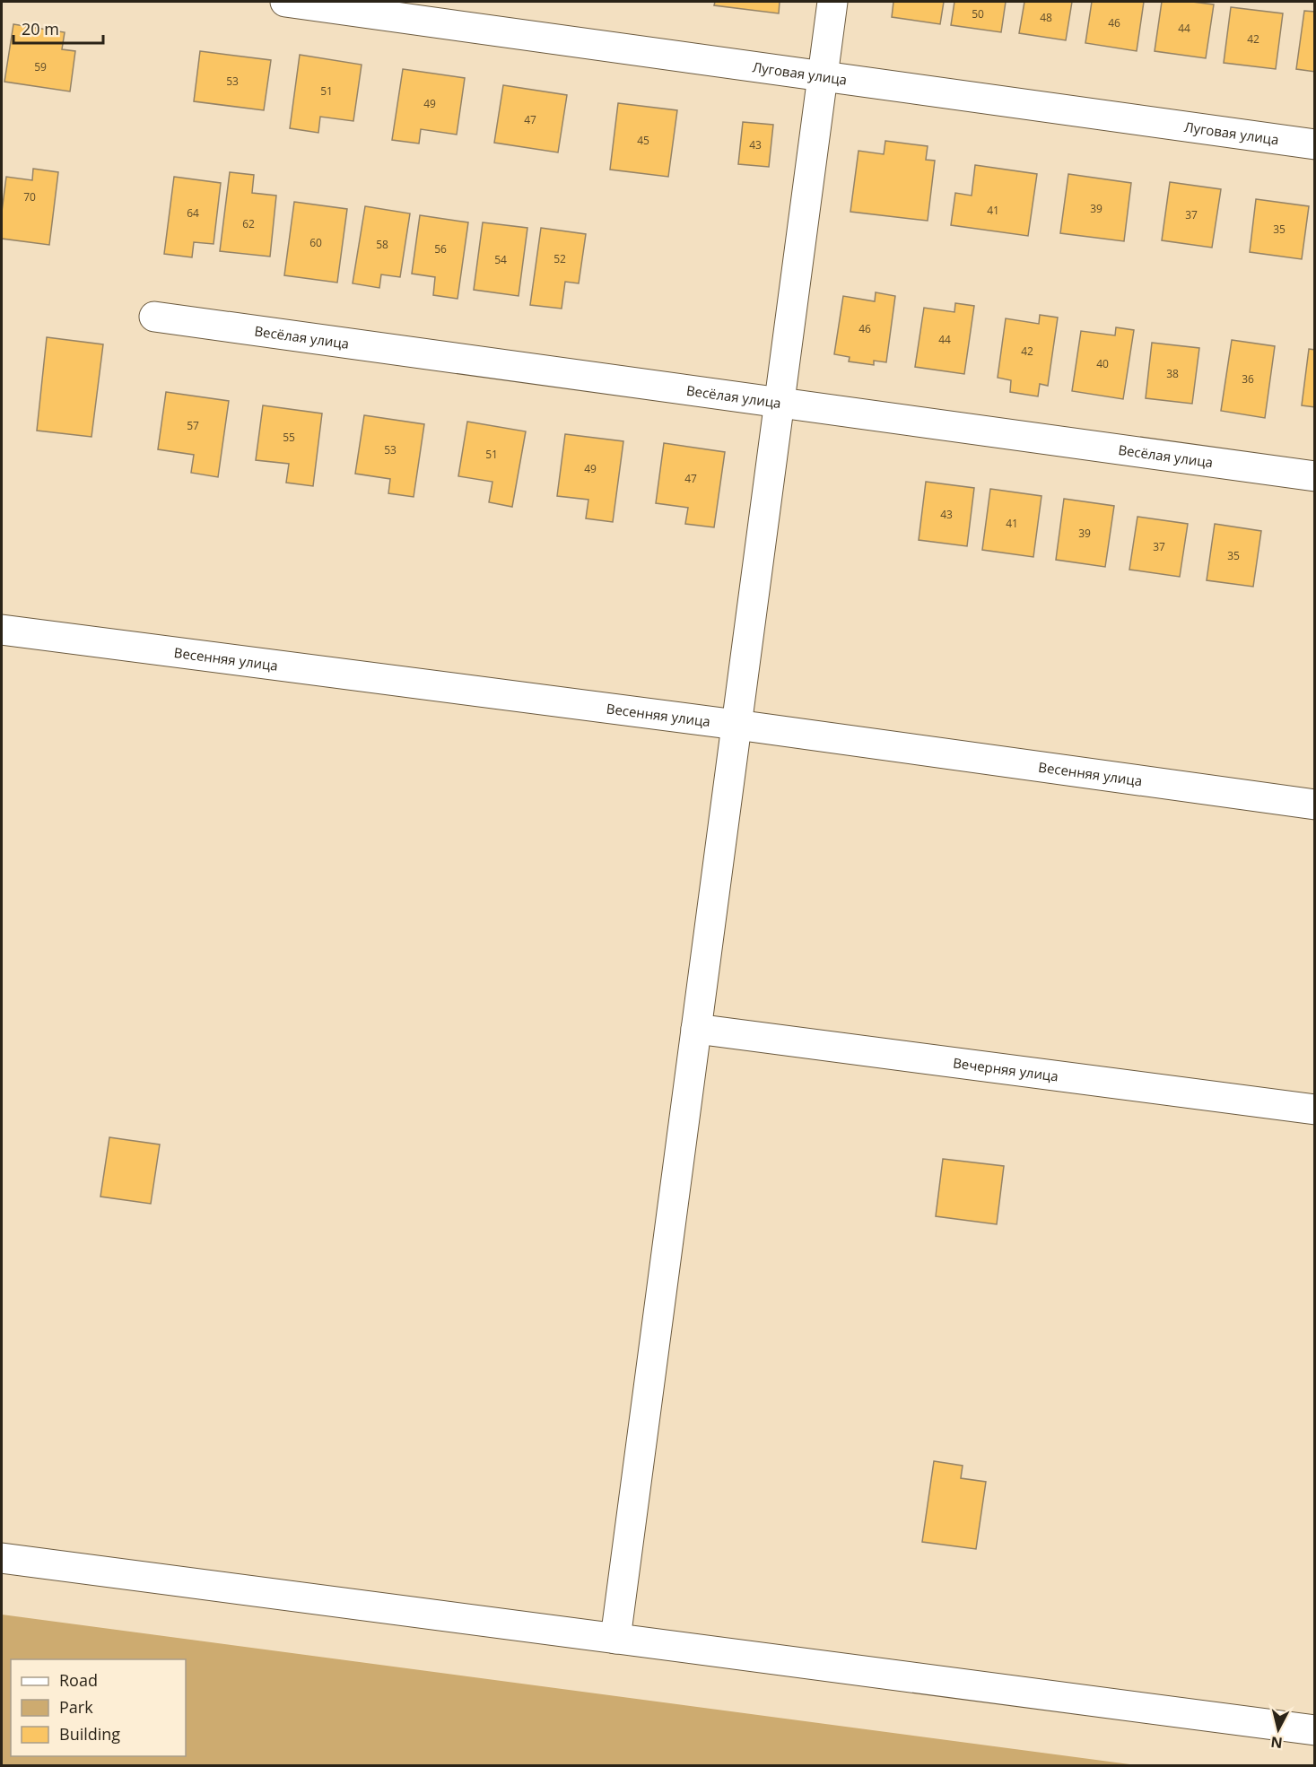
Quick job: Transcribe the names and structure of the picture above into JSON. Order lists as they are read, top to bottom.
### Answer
{
  "streets": {
    "street": [
      "Луговая улица",
      "Весёлая улица",
      "Весенняя улица",
      "Вечерняя улица"
    ]
  },
  "house_numbers": [
    "50",
    "48",
    "46",
    "44",
    "42",
    "59",
    "53",
    "51",
    "49",
    "47",
    "45",
    "43",
    "70",
    "39",
    "41",
    "64",
    "37",
    "62",
    "35",
    "60",
    "58",
    "56",
    "52",
    "54",
    "46",
    "44",
    "42",
    "40",
    "38",
    "36",
    "57",
    "55",
    "53",
    "51",
    "49",
    "47",
    "43",
    "41",
    "39",
    "37",
    "35"
  ],
  "legend": ["Road", "Park", "Building"],
  "scale_bar": "20 m",
  "north": "bottom"
}
